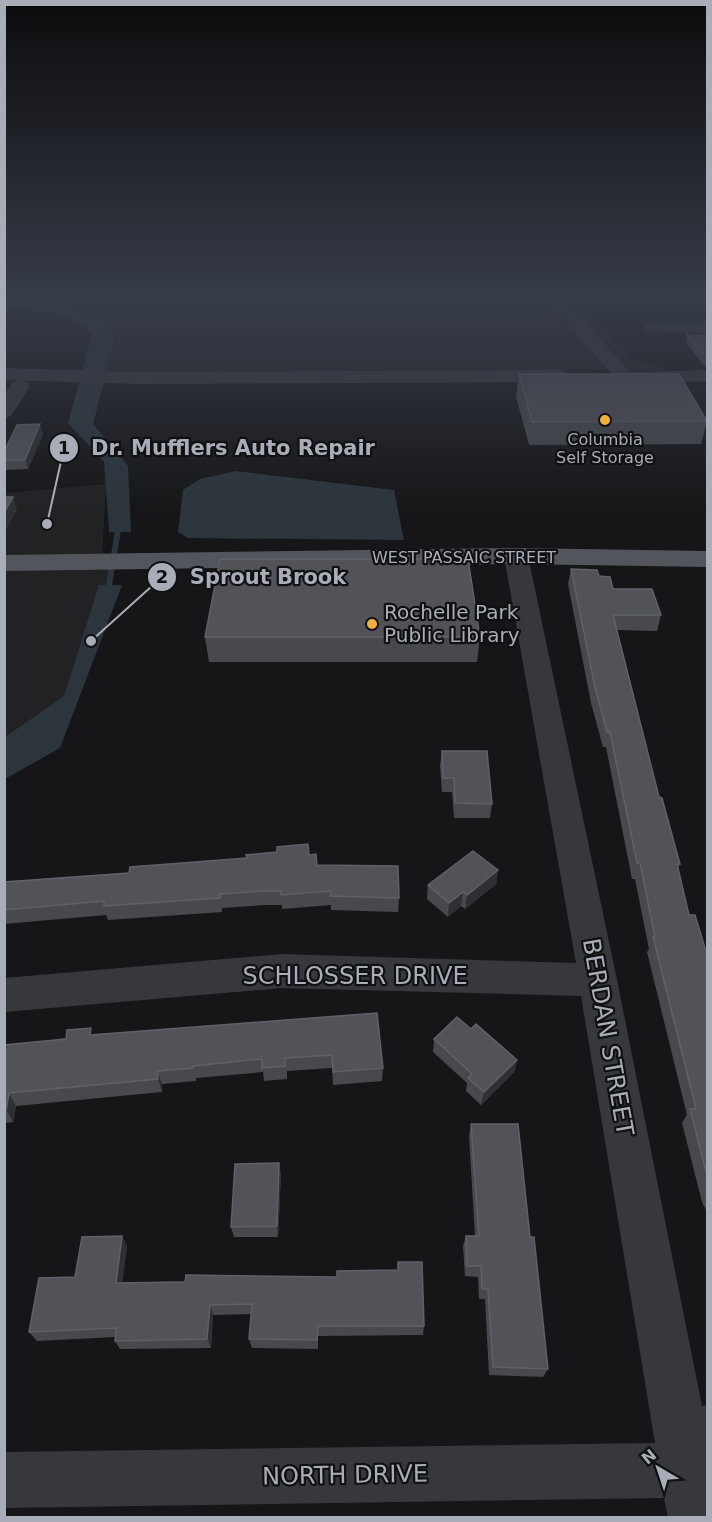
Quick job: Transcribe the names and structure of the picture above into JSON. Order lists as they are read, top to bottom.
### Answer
{
  "streets": {
    "main road": ["WEST PASSAIC STREET"],
    "street": ["SCHLOSSER DRIVE", "BERDAN STREET", "NORTH DRIVE"]
  },
  "crossings": [
    ["WEST PASSAIC STREET", "BERDAN STREET"],
    ["SCHLOSSER DRIVE", "BERDAN STREET"],
    ["BERDAN STREET", "NORTH DRIVE"]
  ],
  "places": [
    "Columbia Self Storage",
    "Dr. Mufflers Auto Repair",
    "Rochelle Park Public Library",
    "Sprout Brook"
  ],
  "north": "top left"
}
